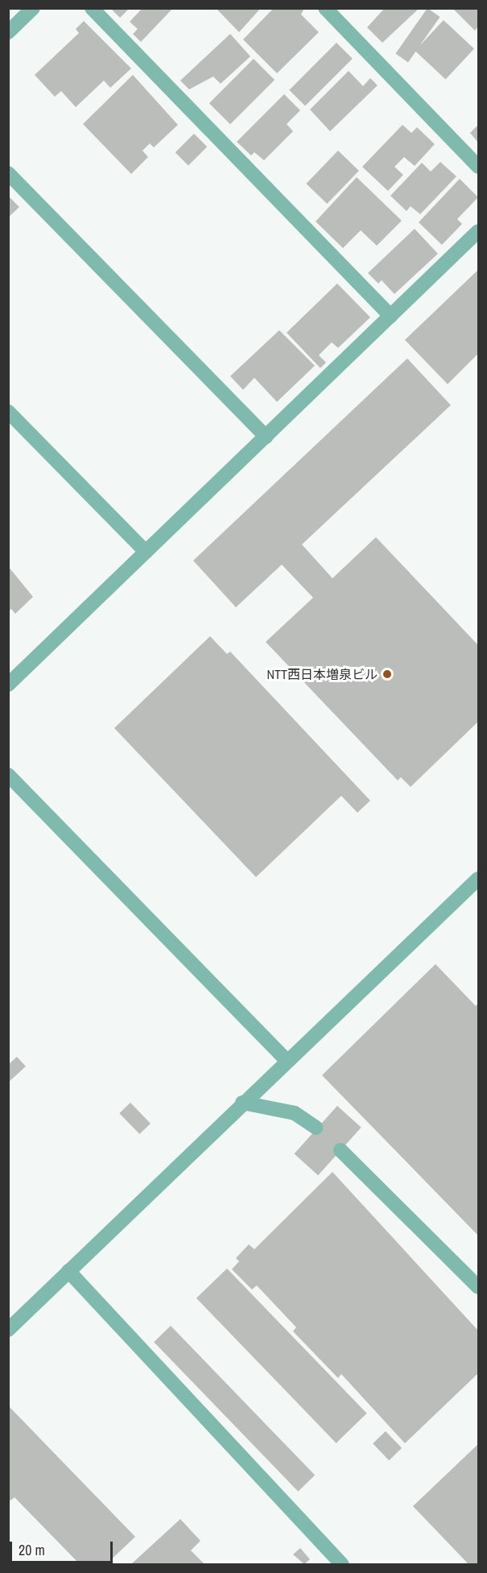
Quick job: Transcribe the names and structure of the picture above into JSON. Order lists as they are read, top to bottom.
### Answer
{
  "places": ["NTT西日本増泉ビル"],
  "scale_bar": "20 m"
}
